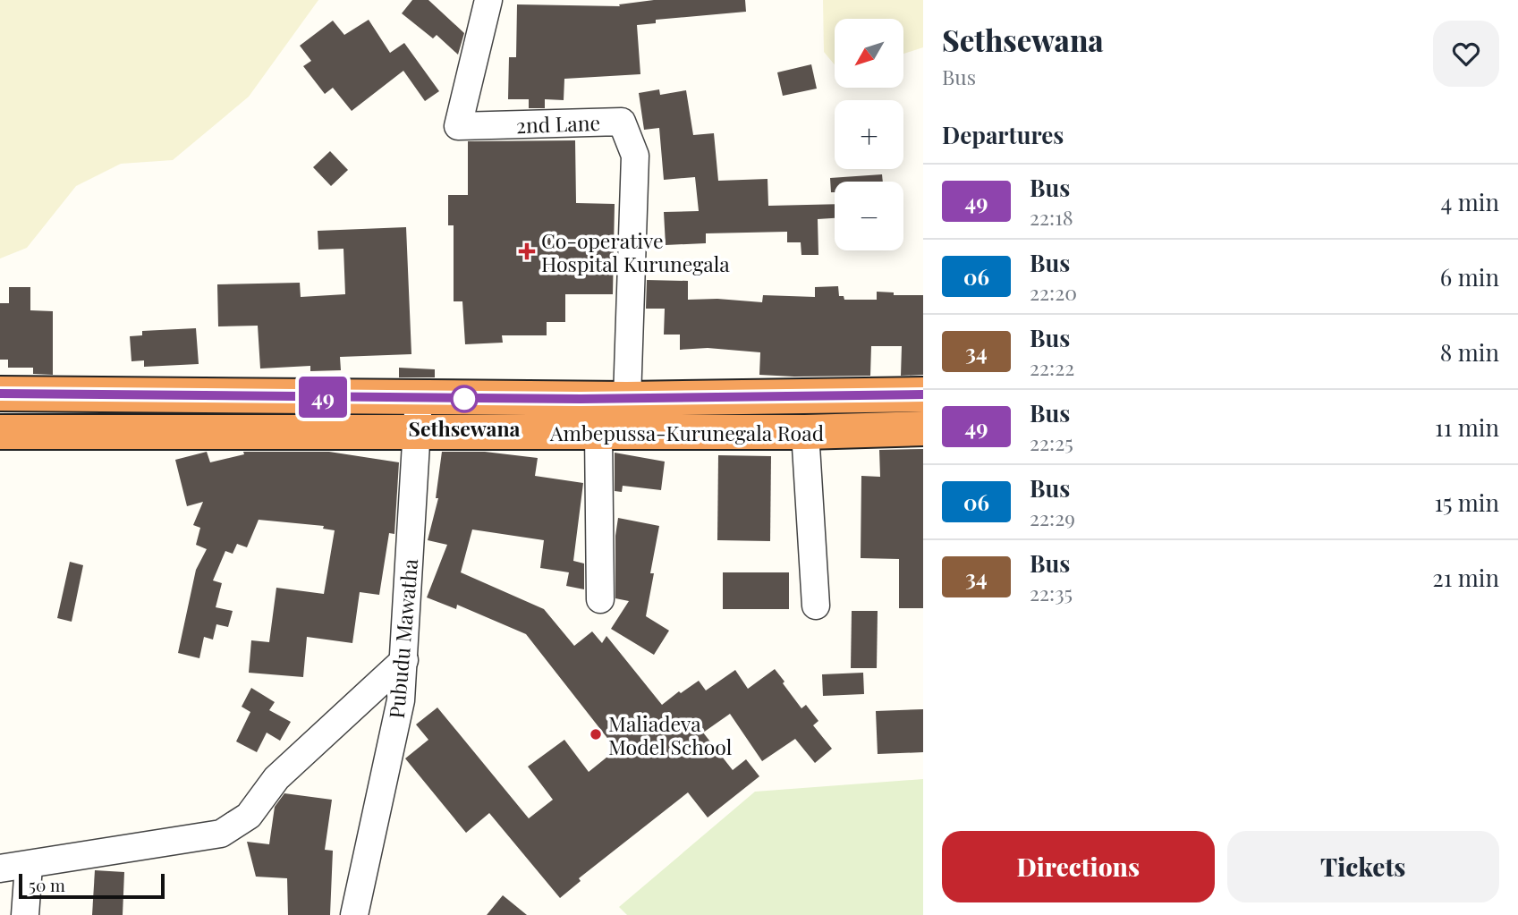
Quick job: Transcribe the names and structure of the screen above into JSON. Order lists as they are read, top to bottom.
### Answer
{
  "streets": {
    "highway": ["Ambepussa-Kurunegala Road"],
    "street": ["2nd Lane", "Pubudu Mawatha"]
  },
  "crossings": [
    ["2nd Lane", "Ambepussa-Kurunegala Road"],
    ["Ambepussa-Kurunegala Road", "Pubudu Mawatha"]
  ],
  "places": {
    "health": ["Co-operative Hospital Kurunegala"],
    "other": ["Sethsewana", "Maliadeva Model School"]
  },
  "lines": ["bus line 49"],
  "scale_bar": "50 m",
  "north": "bottom left",
  "page": {
    "on_map": "49",
    "heading": [
      ["Sethsewana", "Bus"],
      "Departures"
    ],
    "map_buttons": ["+", "−"],
    "list": [
      {
        "mark": "49",
        "name": "Bus",
        "note": "22:18",
        "value": "4 min"
      },
      {
        "mark": "06",
        "name": "Bus",
        "note": "22:20",
        "value": "6 min"
      },
      {
        "mark": "34",
        "name": "Bus",
        "note": "22:22",
        "value": "8 min"
      },
      {
        "mark": "49",
        "name": "Bus",
        "note": "22:25",
        "value": "11 min"
      },
      {
        "mark": "06",
        "name": "Bus",
        "note": "22:29",
        "value": "15 min"
      },
      {
        "mark": "34",
        "name": "Bus",
        "note": "22:35",
        "value": "21 min"
      }
    ],
    "buttons": ["Directions", "Tickets"],
    "scale": "50 m"
  }
}
